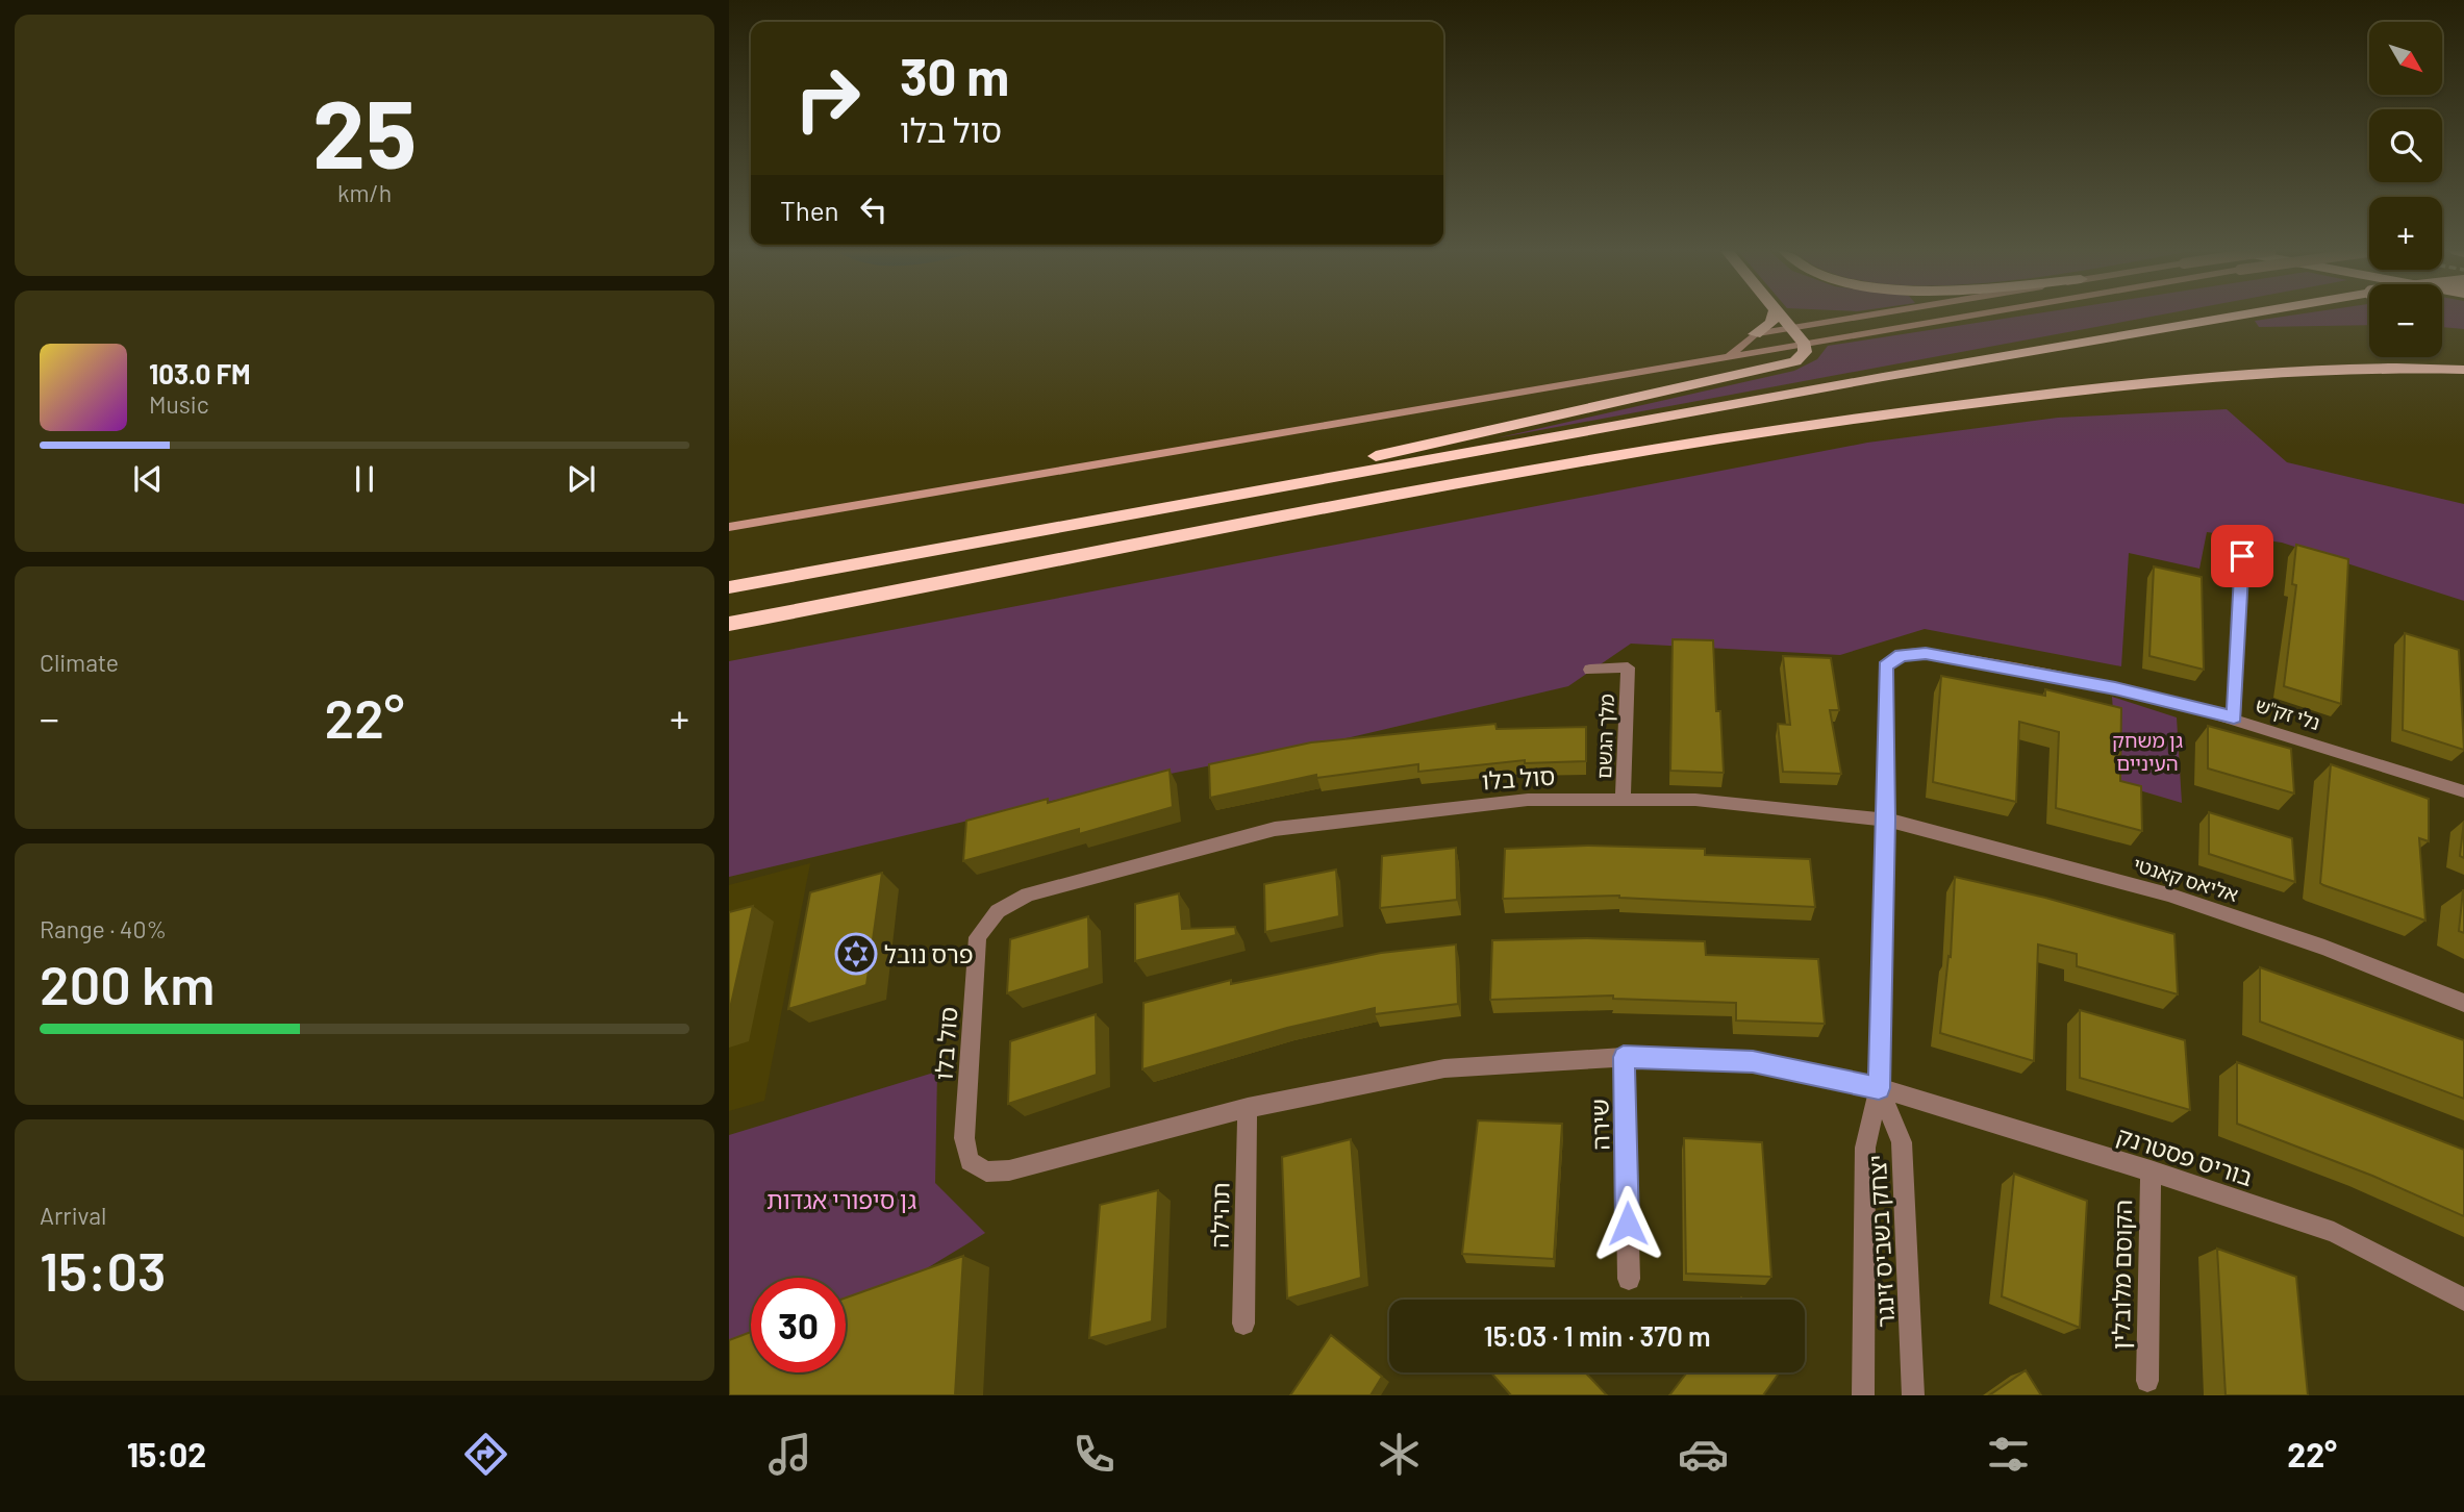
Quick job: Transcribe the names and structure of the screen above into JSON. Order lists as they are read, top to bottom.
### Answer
{
  "streets": {
    "street": [
      "נלי זק\"ש",
      "מלך הגשם",
      "סול בלו",
      "אליאס קאנטי",
      "שירה",
      "בוריס פסטרנק",
      "תהילה",
      "יצחק בשביס זינגר",
      "הקוסם מלובלין"
    ]
  },
  "crossings": [
    ["נלי זק\"ש", "יצחק בשביס זינגר"],
    ["מלך הגשם", "סול בלו"],
    ["סול בלו", "אליאס קאנטי"],
    ["סול בלו", "שירה"],
    ["סול בלו", "בוריס פסטרנק"],
    ["סול בלו", "תהילה"],
    ["סול בלו", "יצחק בשביס זינגר"],
    ["אליאס קאנטי", "יצחק בשביס זינגר"],
    ["בוריס פסטרנק", "יצחק בשביס זינגר"],
    ["בוריס פסטרנק", "הקוסם מלובלין"]
  ],
  "parks": ["גן משחק העיניים", "גן סיפורי אגדות"],
  "places": {
    "synagogue": ["פרס נובל"]
  },
  "north": "bottom right",
  "page": {
    "tile": [
      ["25", "km/h"],
      "Climate",
      ["Range · 40%", "200 km"],
      ["Arrival", "15:03"]
    ],
    "map_buttons": ["+", "−"],
    "turn": ["30 m", "סול בלו"],
    "then": "Then",
    "song": ["103.0 FM", "Music"],
    "heat": ["−", "22°", "+"],
    "limit": "30",
    "trip": "15:03 · 1 min · 370 m",
    "tabs": ["15:02", "22°"]
  }
}
